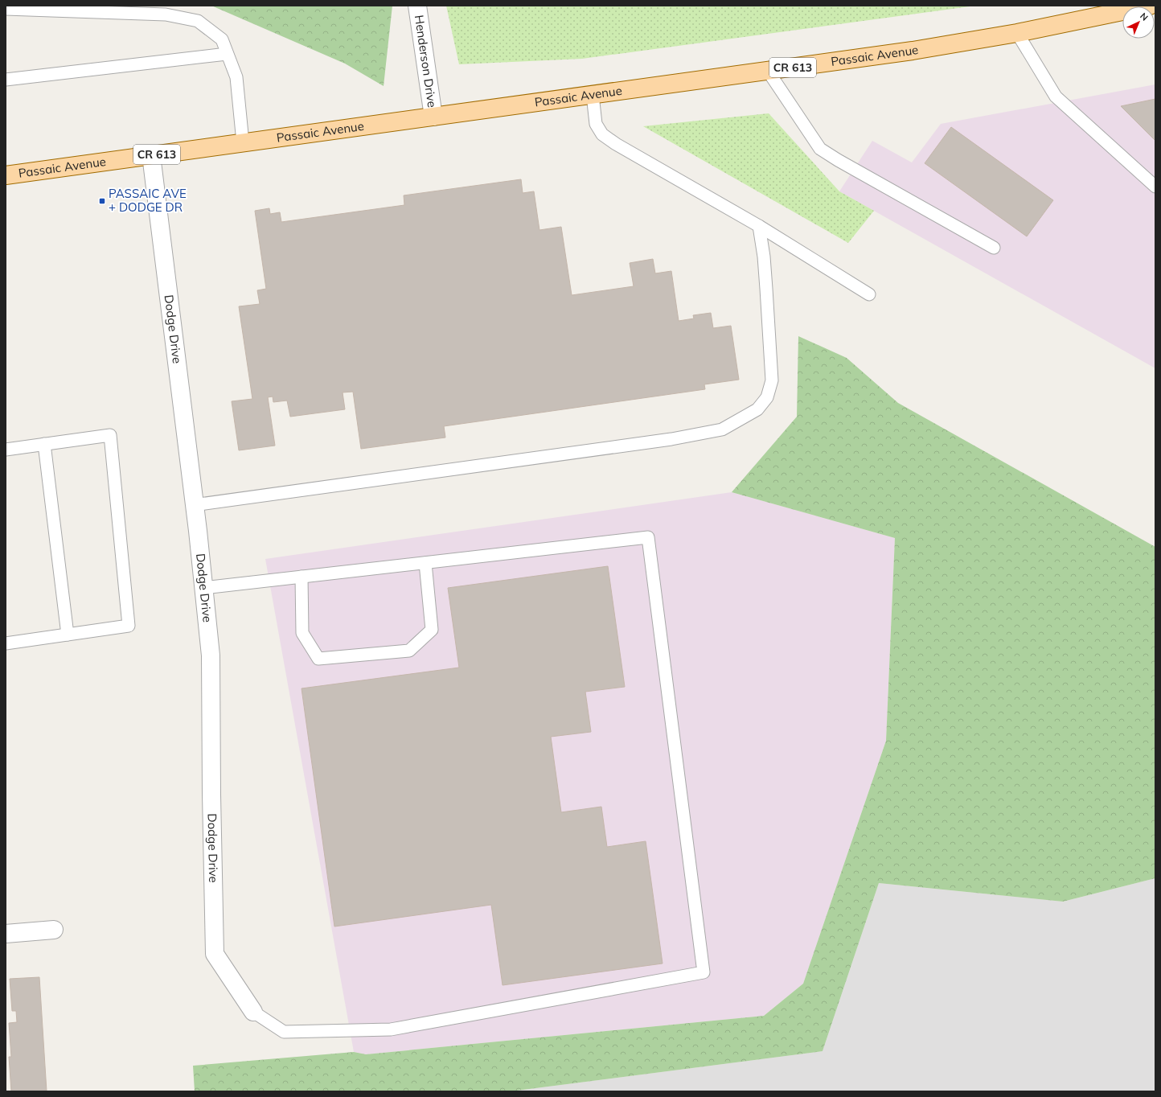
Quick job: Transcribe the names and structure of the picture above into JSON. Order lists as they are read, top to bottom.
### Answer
{
  "streets": {
    "main road": ["Passaic Avenue", "CR 613"],
    "street": ["Henderson Drive", "Dodge Drive"]
  },
  "crossings": [
    ["Passaic Avenue", "Henderson Drive"],
    ["Passaic Avenue", "Dodge Drive"]
  ],
  "places": {
    "transit": ["PASSAIC AVE + DODGE DR"]
  },
  "north": "top right"
}
